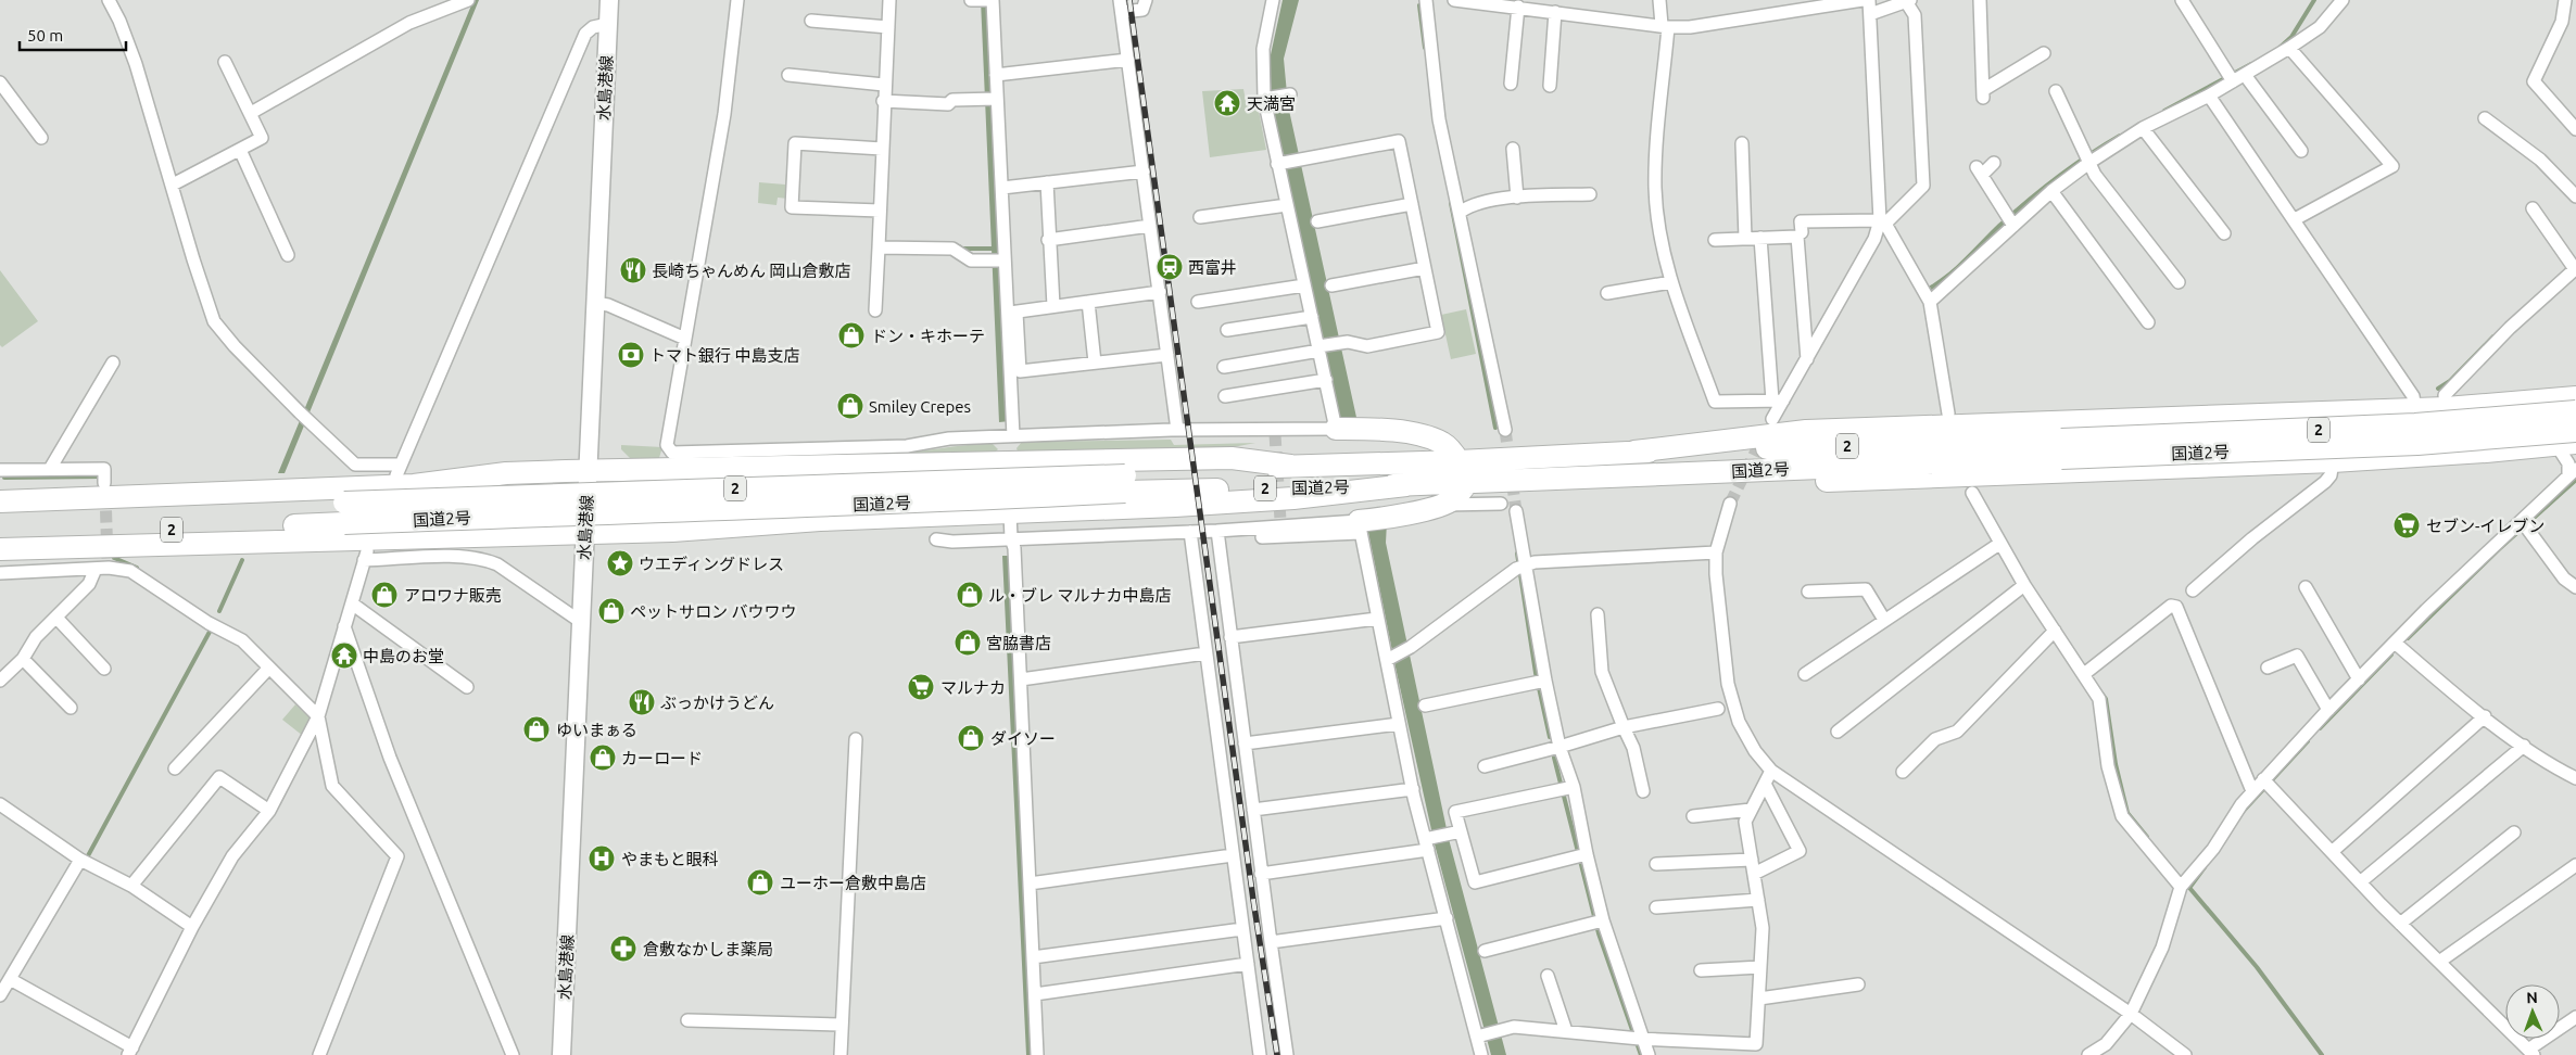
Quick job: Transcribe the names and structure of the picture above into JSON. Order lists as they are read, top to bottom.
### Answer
{
  "streets": {
    "highway": ["2", "国道2号"],
    "main road": ["水島港線"]
  },
  "places": {
    "temple": ["天満宮", "中島のお堂"],
    "station": ["西富井"],
    "restaurant": ["長崎ちゃんめん 岡山倉敷店", "ぶっかけうどん"],
    "shop": [
      "ドン・キホーテ",
      "Smiley Crepes",
      "アロワナ販売",
      "ル・ブレ マルナカ中島店",
      "ペットサロン バウワウ",
      "宮脇書店",
      "ゆいまぁる",
      "ダイソー",
      "カーロード",
      "ユーホー倉敷中島店"
    ],
    "bank": ["トマト銀行 中島支店"],
    "supermarket": ["セブン-イレブン", "マルナカ"],
    "place": ["ウエディングドレス"],
    "hospital": ["やまもと眼科"],
    "pharmacy": ["倉敷なかしま薬局"]
  },
  "scale_bar": "50 m",
  "north": "top"
}
